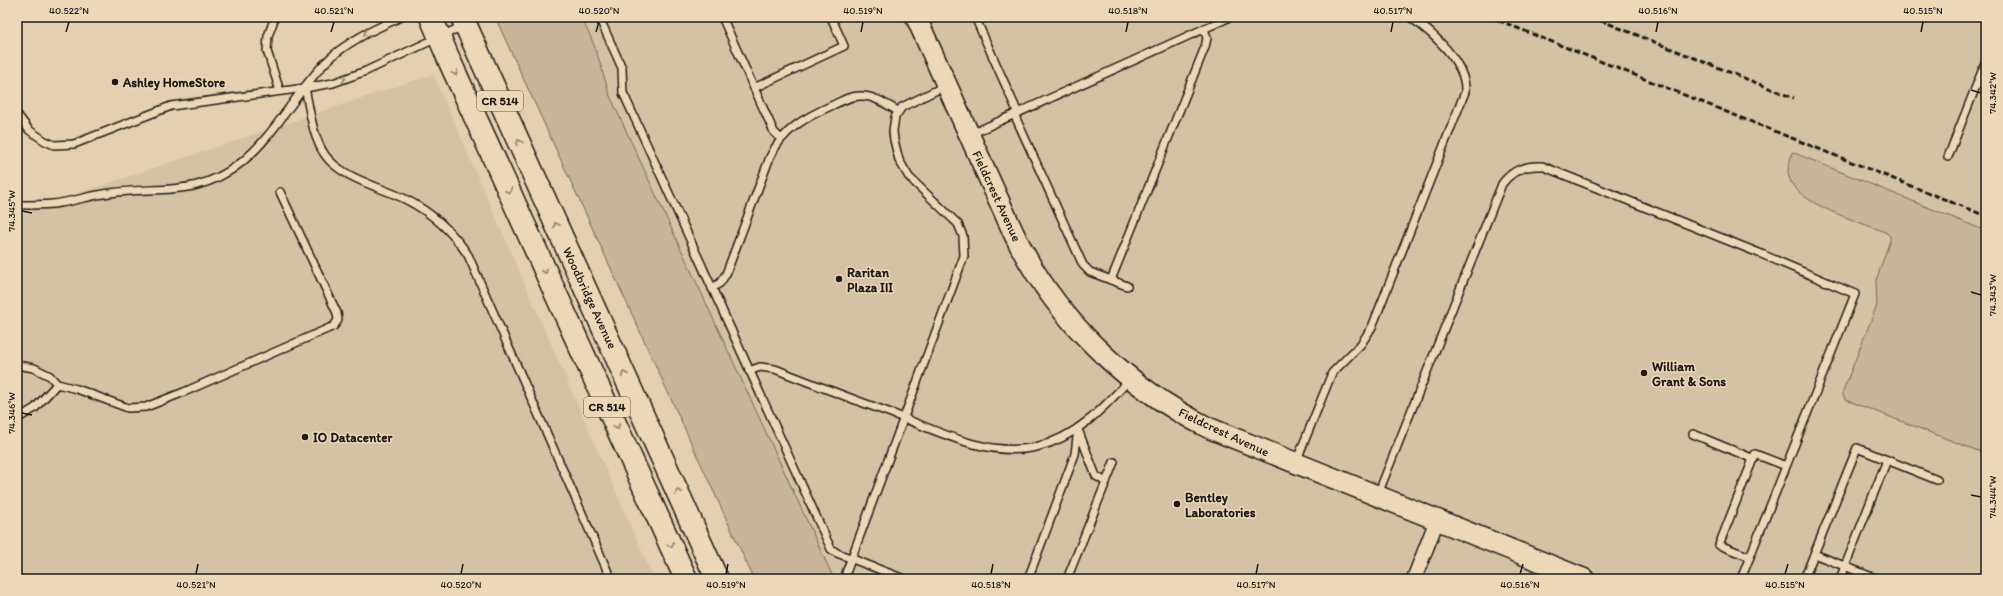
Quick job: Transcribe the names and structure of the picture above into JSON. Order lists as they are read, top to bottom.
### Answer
{
  "streets": {
    "main road": ["CR 514", "Woodbridge Avenue"],
    "street": ["Fieldcrest Avenue"]
  },
  "places": [
    "Ashley HomeStore",
    "Raritan Plaza III",
    "William Grant & Sons",
    "IO Datacenter",
    "Bentley Laboratories"
  ],
  "coordinates": [
    "40.522°N",
    "40.521°N",
    "40.520°N",
    "40.519°N",
    "40.518°N",
    "40.517°N",
    "40.516°N",
    "40.515°N",
    "74.342°W",
    "74.345°W",
    "74.343°W",
    "74.346°W",
    "74.344°W"
  ]
}
